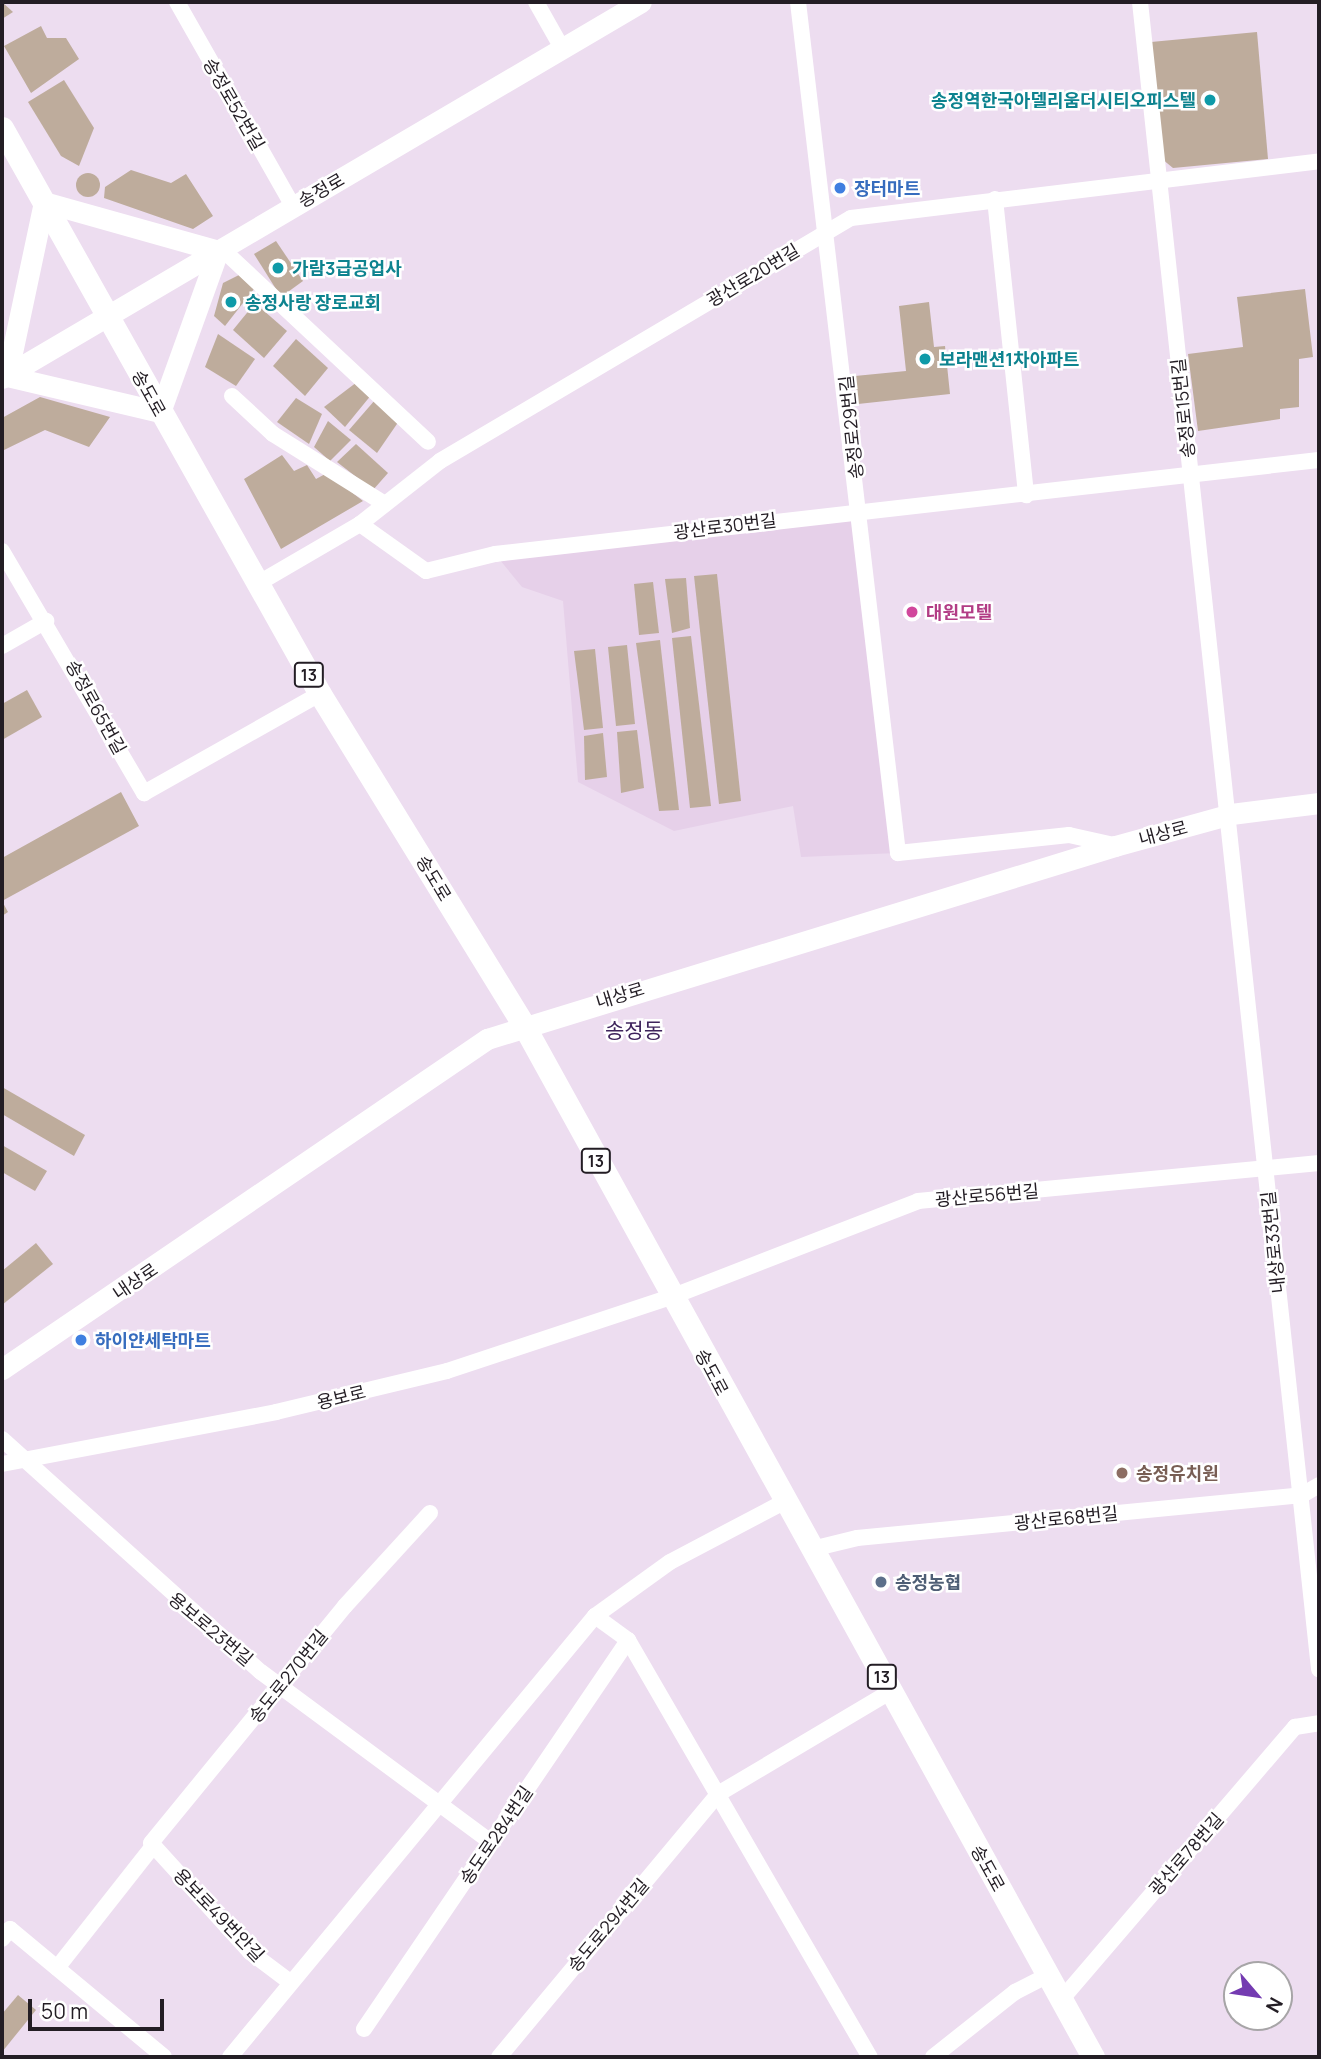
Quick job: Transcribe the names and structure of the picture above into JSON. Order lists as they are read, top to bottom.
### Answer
{
  "streets": {
    "main road": [
      "송정로",
      "송도로",
      "13",
      "내상로"
    ],
    "street": [
      "송정로52번길",
      "광산로20번길",
      "송정로15번길",
      "송정로29번길",
      "광산로30번길",
      "송정로65번길",
      "광산로56번길",
      "내상로33번길",
      "용보로",
      "광산로68번길",
      "용보로23번길",
      "송도로270번길",
      "송도로284번길",
      "광산로78번길",
      "용보로49번안길",
      "송도로294번길"
    ]
  },
  "crossings": [
    ["송정로52번길", "송정로"],
    ["송정로", "송도로"],
    ["광산로20번길", "송도로"],
    ["광산로20번길", "송정로15번길"],
    ["광산로20번길", "송정로29번길"],
    ["광산로20번길", "광산로30번길"],
    ["송도로", "송정로65번길"],
    ["송도로", "내상로"],
    ["송도로", "광산로56번길"],
    ["송도로", "용보로"],
    ["송도로", "광산로68번길"],
    ["송도로", "광산로78번길"],
    ["송도로", "송도로294번길"],
    ["송정로15번길", "광산로30번길"],
    ["송정로15번길", "내상로"],
    ["송정로15번길", "내상로33번길"],
    ["송정로29번길", "광산로30번길"],
    ["송정로29번길", "내상로"],
    ["내상로", "내상로33번길"],
    ["광산로56번길", "내상로33번길"],
    ["광산로56번길", "용보로"],
    ["내상로33번길", "광산로68번길"],
    ["용보로", "용보로23번길"],
    ["용보로23번길", "송도로270번길"],
    ["용보로23번길", "송도로284번길"],
    ["송도로270번길", "용보로49번안길"]
  ],
  "districts": ["송정동"],
  "places": [
    "송정역한국아델리움더시티오피스텔",
    "장터마트",
    "가람3급공업사",
    "송정사랑 장로교회",
    "보라맨션1차아파트",
    "대원모텔",
    "하이얀세탁마트",
    "송정유치원",
    "송정농협"
  ],
  "scale_bar": "50 m",
  "north": "bottom right"
}
